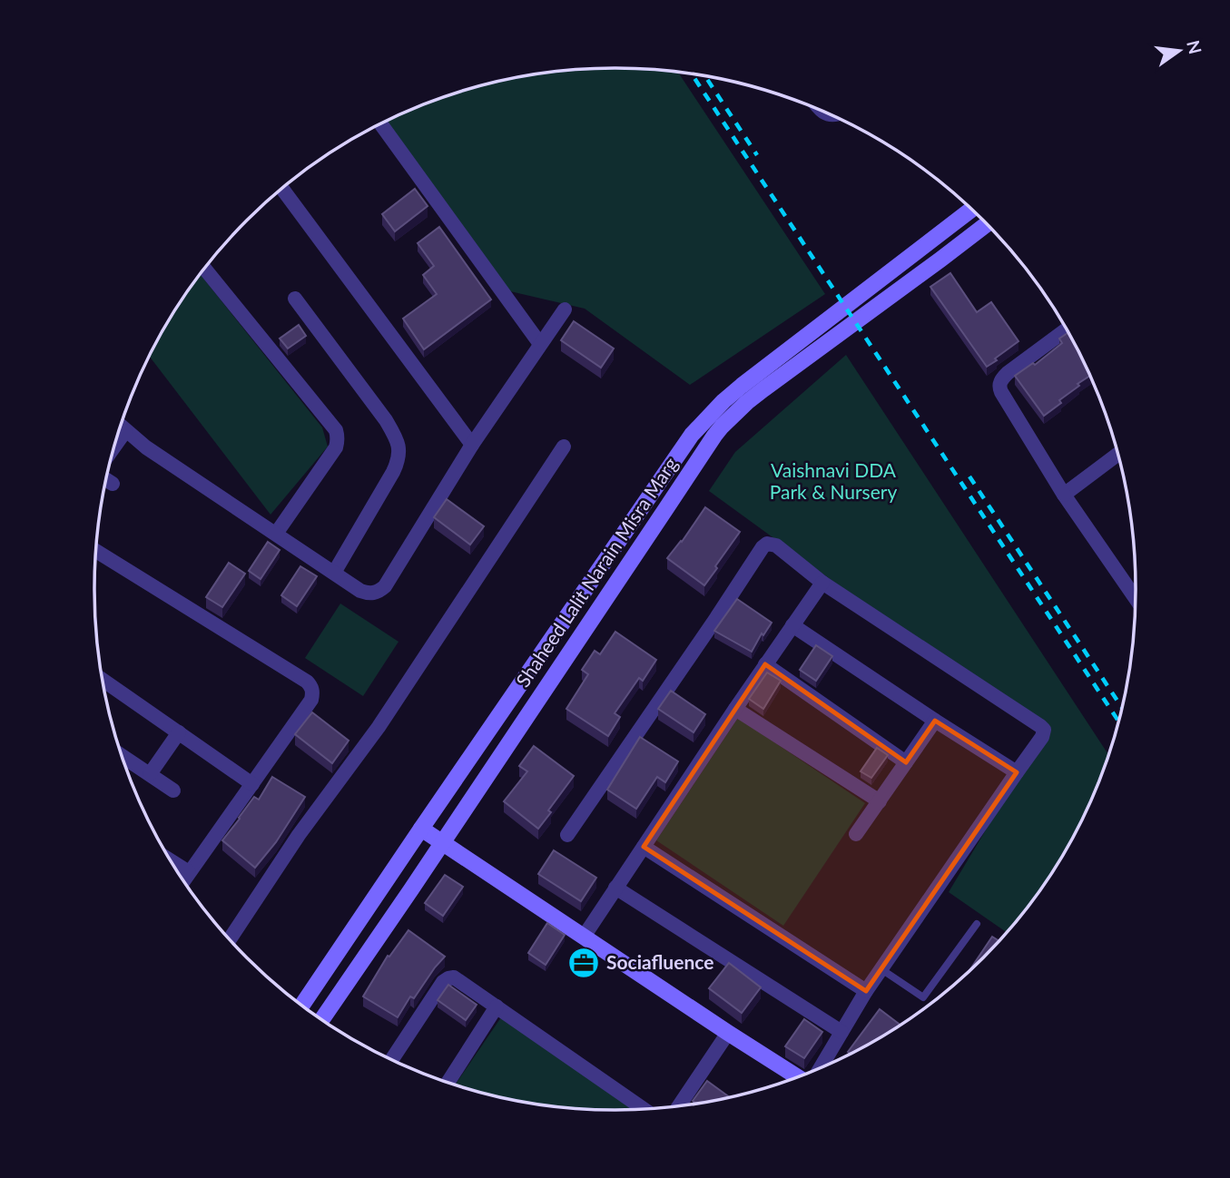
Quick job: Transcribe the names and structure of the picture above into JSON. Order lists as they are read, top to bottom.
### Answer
{
  "streets": {
    "street": ["Shaheed Lalit Narain Misra Marg"]
  },
  "parks": ["Vaishnavi DDA Park & Nursery"],
  "places": {
    "office": ["Sociafluence"]
  },
  "north": "right"
}
